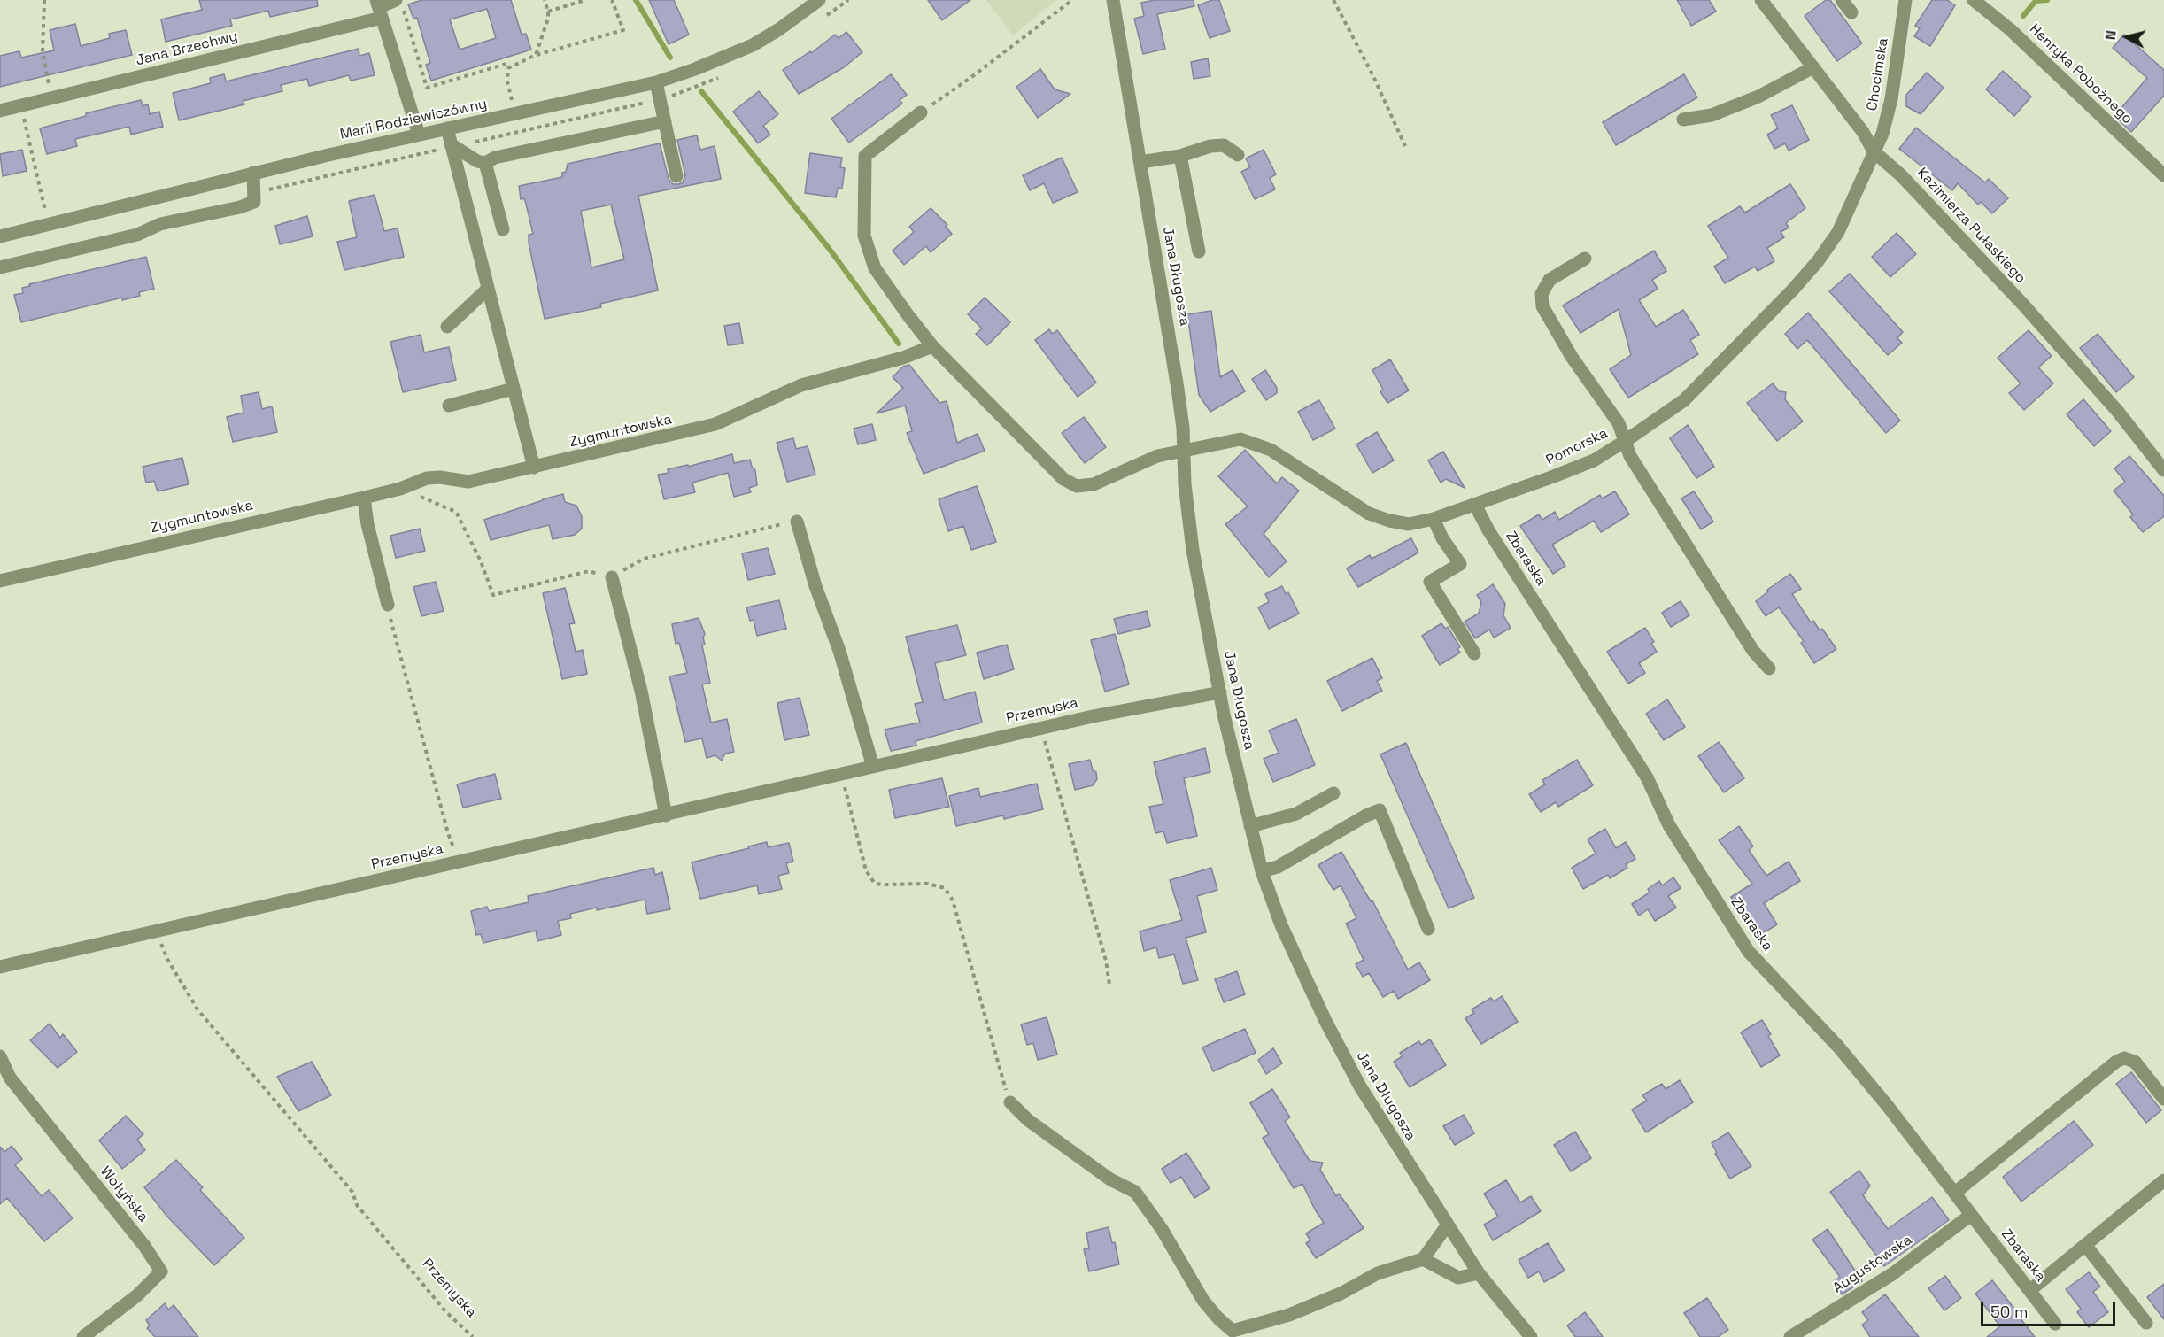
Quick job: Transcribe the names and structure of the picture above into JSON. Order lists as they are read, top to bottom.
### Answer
{
  "streets": {
    "street": [
      "Jana Brzechwy",
      "Chocimska",
      "Henryka Pobożnego",
      "Marii Rodziewiczówny",
      "Kazimierza Pułaskiego",
      "Jana Długosza",
      "Zygmuntowska",
      "Pomorska",
      "Zbaraska",
      "Przemyska",
      "Wołyńska",
      "Augustowska"
    ]
  },
  "crossings": [
    ["Chocimska", "Kazimierza Pułaskiego"],
    ["Chocimska", "Pomorska"],
    ["Kazimierza Pułaskiego", "Pomorska"],
    ["Jana Długosza", "Pomorska"],
    ["Jana Długosza", "Przemyska"],
    ["Pomorska", "Zbaraska"],
    ["Zbaraska", "Augustowska"]
  ],
  "scale_bar": "50 m",
  "north": "left"
}
